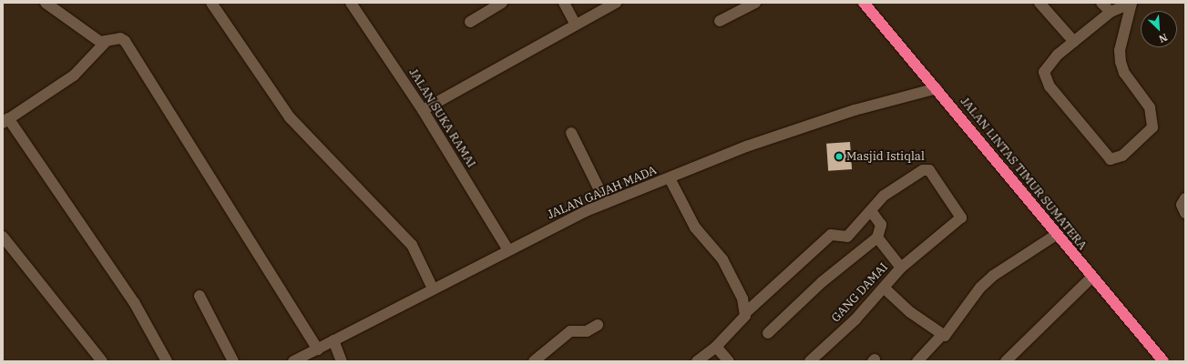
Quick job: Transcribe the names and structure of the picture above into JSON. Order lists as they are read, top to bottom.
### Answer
{
  "streets": {
    "highway": ["JALAN LINTAS TIMUR SUMATERA"],
    "street": ["JALAN SUKA RAMAI", "JALAN GAJAH MADA", "GANG DAMAI"]
  },
  "crossings": [
    ["JALAN SUKA RAMAI", "JALAN GAJAH MADA"],
    ["JALAN LINTAS TIMUR SUMATERA", "JALAN GAJAH MADA"]
  ],
  "places": ["Masjid Istiqlal"],
  "north": "bottom right"
}
